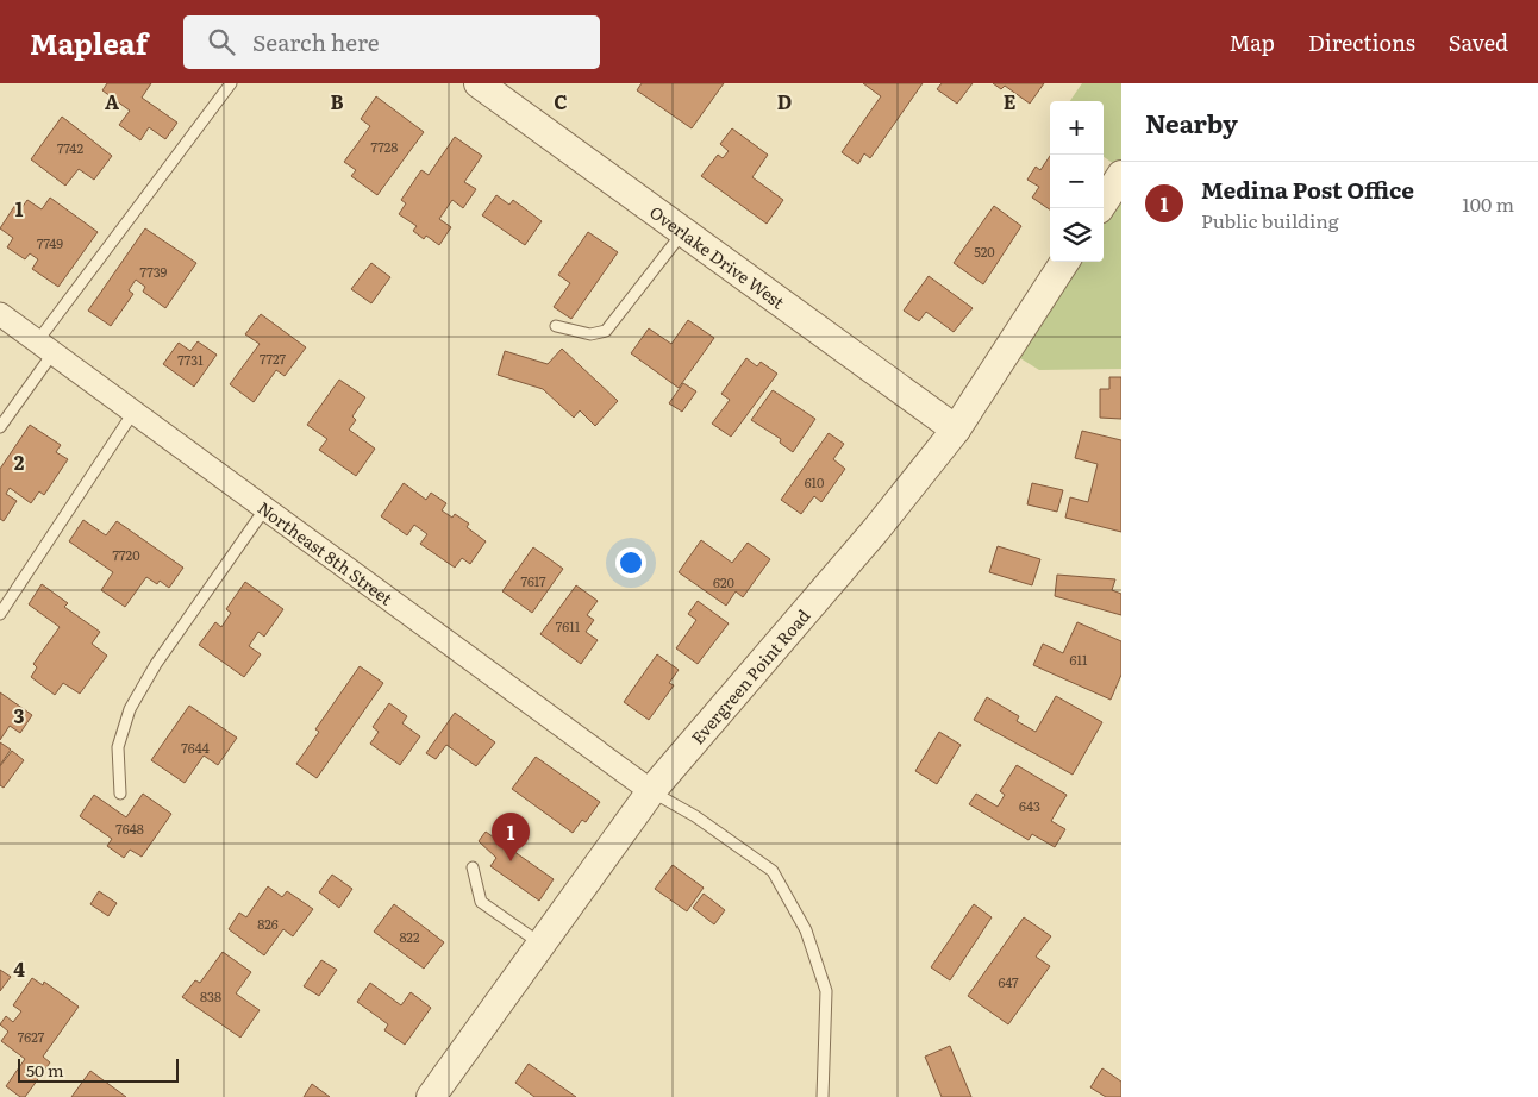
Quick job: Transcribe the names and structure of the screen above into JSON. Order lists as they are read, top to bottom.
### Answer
{
  "streets": {
    "street": ["Overlake Drive West", "Northeast 8th Street", "Evergreen Point Road"]
  },
  "crossings": [
    ["Overlake Drive West", "Evergreen Point Road"],
    ["Northeast 8th Street", "Evergreen Point Road"]
  ],
  "house_numbers": [
    "7728",
    "7742",
    "7749",
    "520",
    "7739",
    "7727",
    "7731",
    "610",
    "7720",
    "7617",
    "620",
    "7611",
    "611",
    "7644",
    "643",
    "7648",
    "826",
    "822",
    "647",
    "838",
    "7627"
  ],
  "scale_bar": "50 m",
  "page": {
    "header": "Mapleaf",
    "search": "Search here",
    "nav": ["Map", "Directions", "Saved"],
    "heading": "Nearby",
    "map_buttons": ["+", "−"],
    "list": [
      {
        "mark": "1",
        "name": "Medina Post Office",
        "note": "Public building",
        "value": "100 m"
      }
    ],
    "pins": "1",
    "scale": "50 m"
  },
  "grid": {
    "columns": [
      "A",
      "B",
      "C",
      "D",
      "E"
    ],
    "rows": [
      "1",
      "2",
      "3",
      "4"
    ]
  }
}
